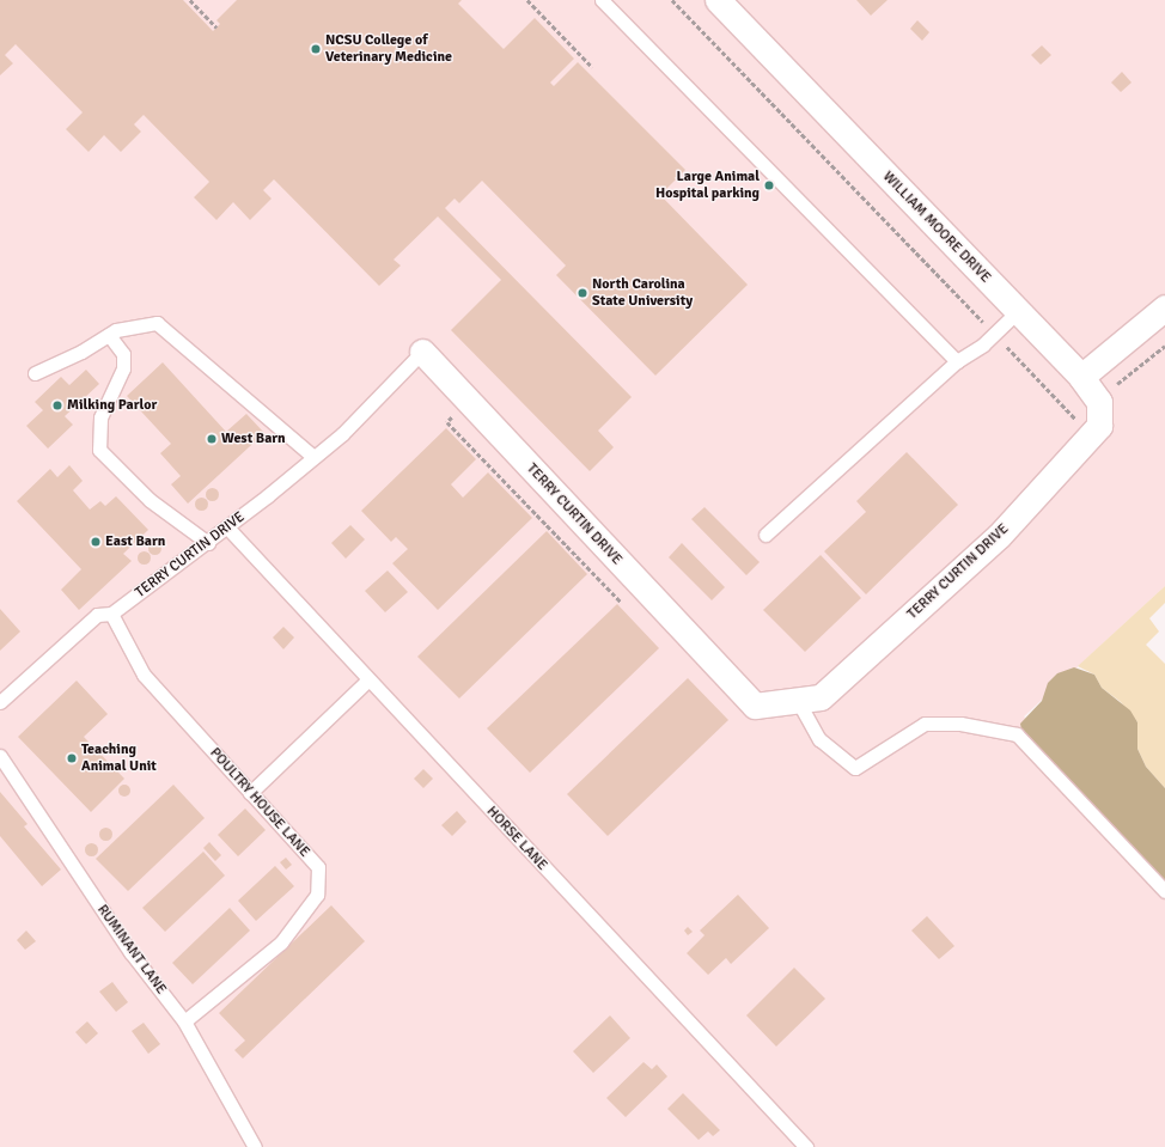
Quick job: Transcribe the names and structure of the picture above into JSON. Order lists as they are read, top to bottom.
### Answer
{
  "streets": {
    "street": ["WILLIAM MOORE DRIVE", "TERRY CURTIN DRIVE"],
    "lane": ["POULTRY HOUSE LANE", "HORSE LANE", "RUMINANT LANE"]
  },
  "crossings": [
    ["WILLIAM MOORE DRIVE", "TERRY CURTIN DRIVE"],
    ["TERRY CURTIN DRIVE", "POULTRY HOUSE LANE"],
    ["TERRY CURTIN DRIVE", "HORSE LANE"],
    ["POULTRY HOUSE LANE", "RUMINANT LANE"]
  ],
  "places": [
    "NCSU College of Veterinary Medicine",
    "Large Animal Hospital parking",
    "North Carolina State University",
    "Milking Parlor",
    "West Barn",
    "East Barn",
    "Teaching Animal Unit"
  ]
}
